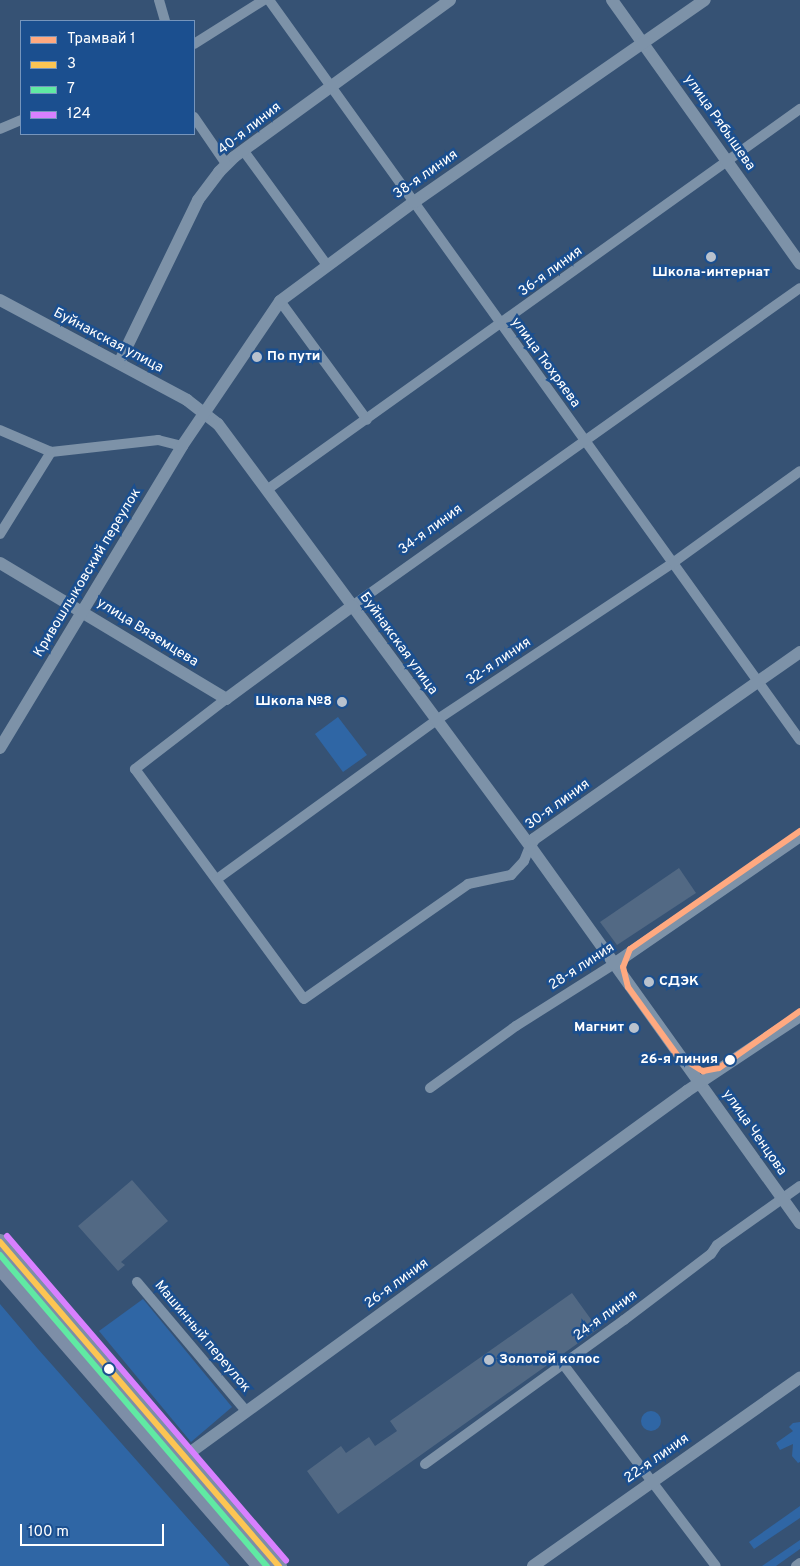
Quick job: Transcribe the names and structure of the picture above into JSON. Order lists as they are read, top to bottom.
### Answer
{
  "streets": {
    "street": [
      "улица Рябышева",
      "40-я линия",
      "38-я линия",
      "36-я линия",
      "Буйнакская улица",
      "улица Тюхряева",
      "34-я линия",
      "Кривошлыковский переулок",
      "улица Вяземцева",
      "32-я линия",
      "30-я линия",
      "28-я линия",
      "улица Ченцова",
      "26-я линия",
      "24-я линия",
      "Машинный переулок",
      "22-я линия"
    ]
  },
  "crossings": [
    ["улица Рябышева", "38-я линия"],
    ["улица Рябышева", "36-я линия"],
    ["40-я линия", "Буйнакская улица"],
    ["40-я линия", "улица Тюхряева"],
    ["38-я линия", "Буйнакская улица"],
    ["38-я линия", "улица Тюхряева"],
    ["38-я линия", "Кривошлыковский переулок"],
    ["36-я линия", "Буйнакская улица"],
    ["36-я линия", "улица Тюхряева"],
    ["Буйнакская улица", "34-я линия"],
    ["Буйнакская улица", "Кривошлыковский переулок"],
    ["Буйнакская улица", "32-я линия"],
    ["Буйнакская улица", "30-я линия"],
    ["Буйнакская улица", "28-я линия"],
    ["Буйнакская улица", "улица Ченцова"],
    ["Буйнакская улица", "26-я линия"],
    ["улица Тюхряева", "34-я линия"],
    ["улица Тюхряева", "32-я линия"],
    ["улица Тюхряева", "30-я линия"],
    ["34-я линия", "улица Вяземцева"],
    ["34-я линия", "32-я линия"],
    ["34-я линия", "30-я линия"],
    ["Кривошлыковский переулок", "улица Вяземцева"],
    ["32-я линия", "30-я линия"],
    ["улица Ченцова", "26-я линия"],
    ["улица Ченцова", "24-я линия"],
    ["26-я линия", "Машинный переулок"]
  ],
  "places": [
    "Школа-интернат",
    "По пути",
    "Школа №8",
    "СДЭК",
    "Магнит",
    "26-я линия",
    "Золотой колос"
  ],
  "lines": [
    "tram line 1",
    "transit line 124",
    "transit line 3",
    "transit line 7"
  ],
  "legend": [
    "Трамвай 1",
    "3",
    "7",
    "124"
  ],
  "scale_bar": "100 m"
}
